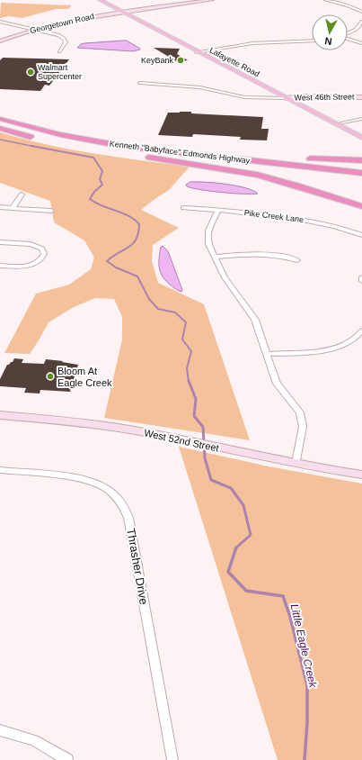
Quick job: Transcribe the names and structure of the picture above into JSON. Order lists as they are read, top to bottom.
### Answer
{
  "streets": {
    "highway": ["Kenneth \"Babyface\" Edmonds Highway"],
    "main road": [
      "Georgetown Road",
      "Lafayette Road",
      "West 46th Street",
      "West 52nd Street"
    ],
    "street": ["Pike Creek Lane", "Thrasher Drive"]
  },
  "crossings": [
    ["Georgetown Road", "Lafayette Road"],
    ["Lafayette Road", "West 46th Street"]
  ],
  "water": ["Little Eagle Creek"],
  "places": ["KeyBank", "Walmart Supercenter", "Bloom At Eagle Creek"],
  "north": "bottom"
}
